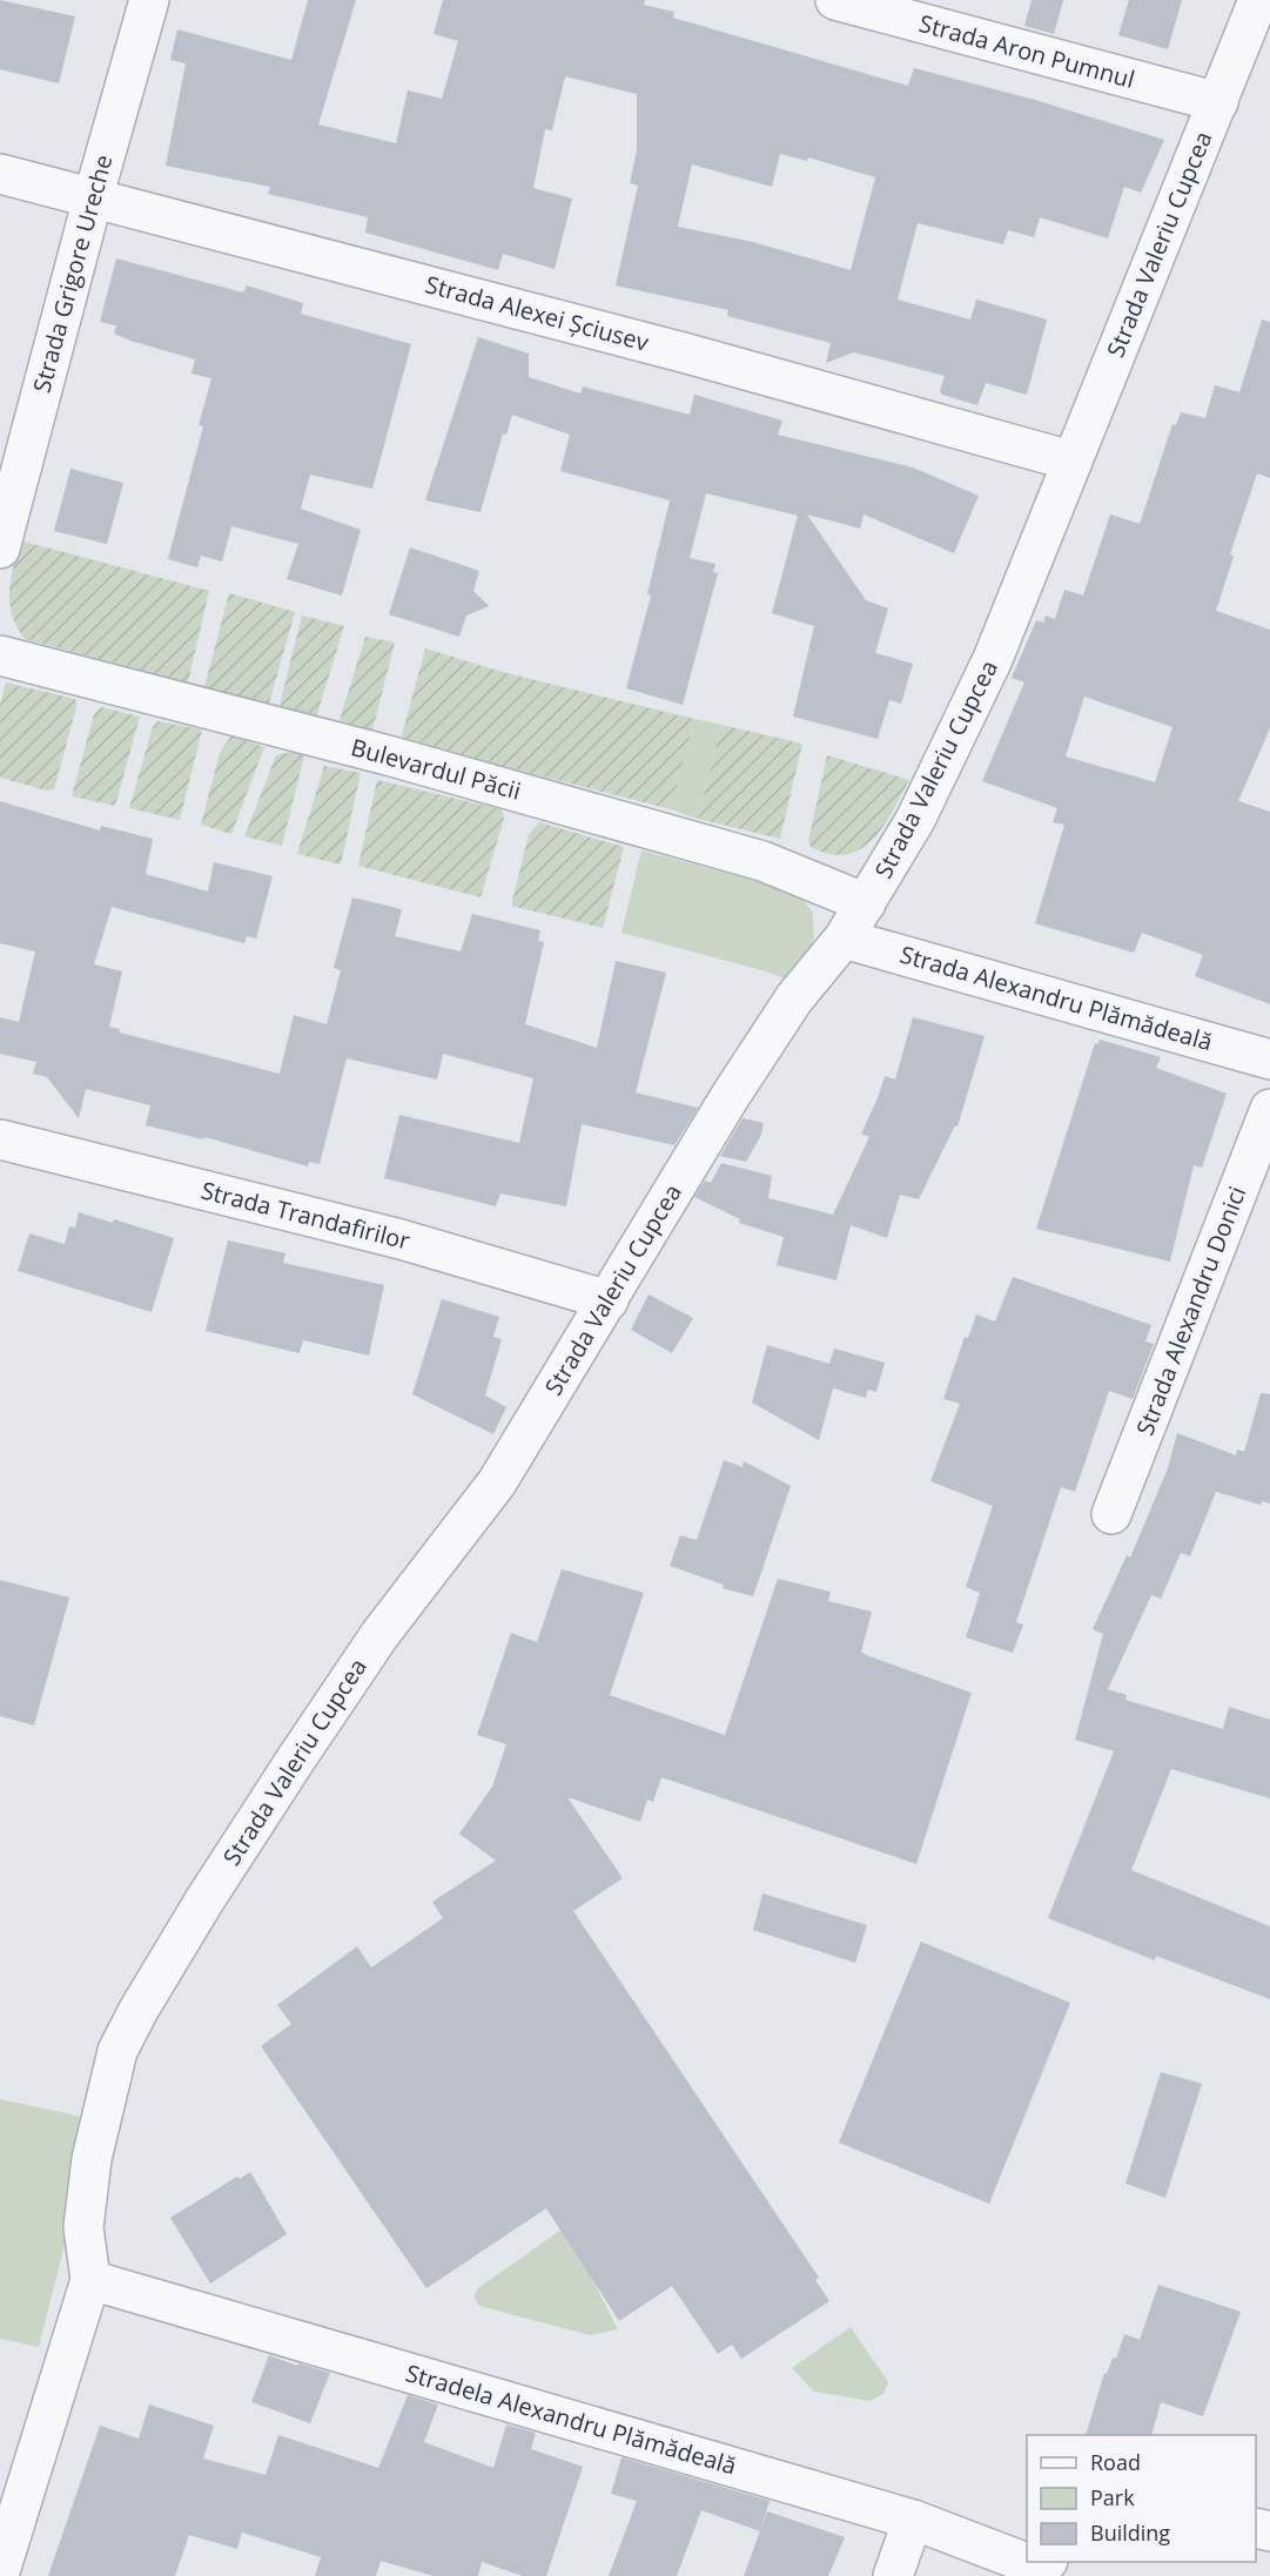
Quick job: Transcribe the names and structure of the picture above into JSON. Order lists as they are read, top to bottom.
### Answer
{
  "streets": {
    "street": [
      "Strada Aron Pumnul",
      "Strada Valeriu Cupcea",
      "Strada Grigore Ureche",
      "Strada Alexei Șciusev",
      "Bulevardul Păcii",
      "Strada Alexandru Plămădeală",
      "Strada Trandafirilor",
      "Strada Alexandru Donici",
      "Stradela Alexandru Plămădeală"
    ]
  },
  "crossings": [
    ["Strada Aron Pumnul", "Strada Valeriu Cupcea"],
    ["Strada Valeriu Cupcea", "Strada Alexei Șciusev"],
    ["Strada Valeriu Cupcea", "Bulevardul Păcii"],
    ["Strada Valeriu Cupcea", "Strada Alexandru Plămădeală"],
    ["Strada Valeriu Cupcea", "Strada Trandafirilor"],
    ["Strada Valeriu Cupcea", "Stradela Alexandru Plămădeală"],
    ["Strada Grigore Ureche", "Strada Alexei Șciusev"]
  ],
  "legend": ["Road", "Park", "Building"]
}
